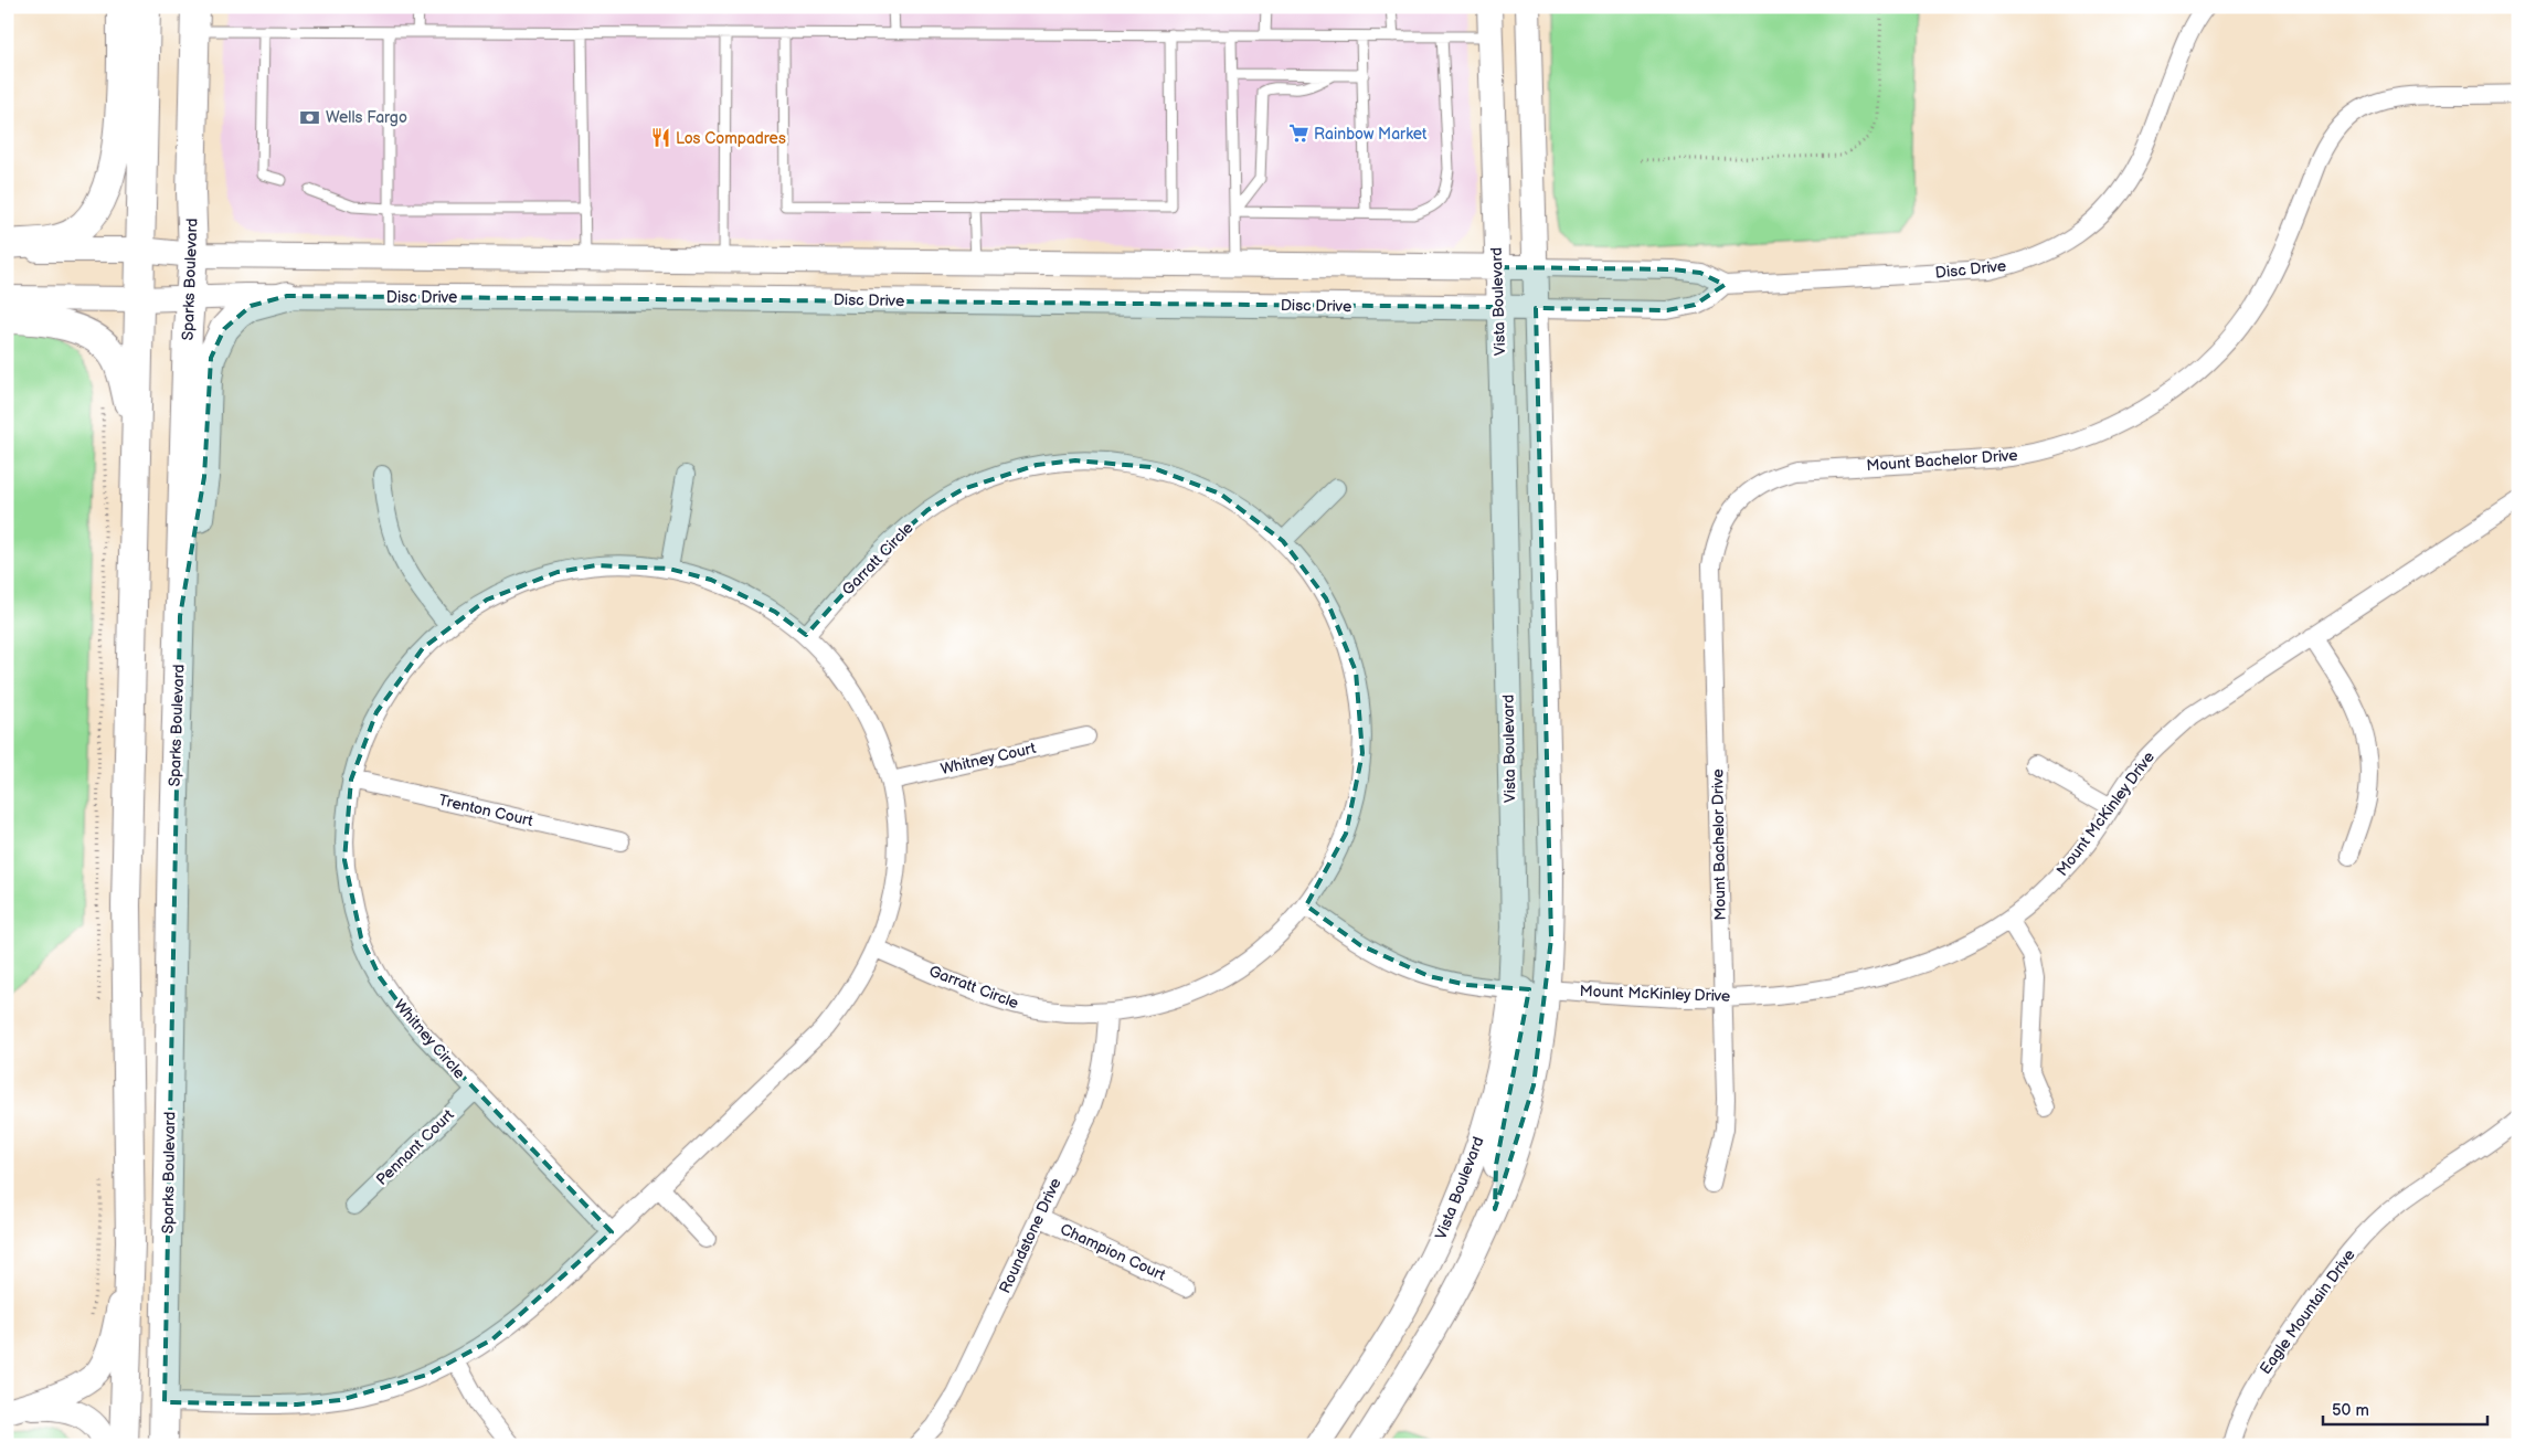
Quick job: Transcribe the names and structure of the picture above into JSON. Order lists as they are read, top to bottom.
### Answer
{
  "streets": {
    "main road": ["Disc Drive", "Sparks Boulevard", "Vista Boulevard"],
    "street": [
      "Mount Bachelor Drive",
      "Garratt Circle",
      "Whitney Court",
      "Trenton Court",
      "Mount McKinley Drive",
      "Whitney Circle",
      "Pennant Court",
      "Roundstone Drive",
      "Champion Court",
      "Eagle Mountain Drive"
    ]
  },
  "crossings": [
    ["Disc Drive", "Sparks Boulevard"],
    ["Disc Drive", "Vista Boulevard"],
    ["Sparks Boulevard", "Whitney Circle"],
    ["Mount Bachelor Drive", "Mount McKinley Drive"],
    ["Garratt Circle", "Whitney Circle"],
    ["Garratt Circle", "Roundstone Drive"],
    ["Whitney Court", "Whitney Circle"],
    ["Trenton Court", "Whitney Circle"],
    ["Whitney Circle", "Pennant Court"],
    ["Roundstone Drive", "Champion Court"]
  ],
  "places": {
    "bank": ["Wells Fargo"],
    "supermarket": ["Rainbow Market"],
    "restaurant": ["Los Compadres"]
  },
  "scale_bar": "50 m"
}
